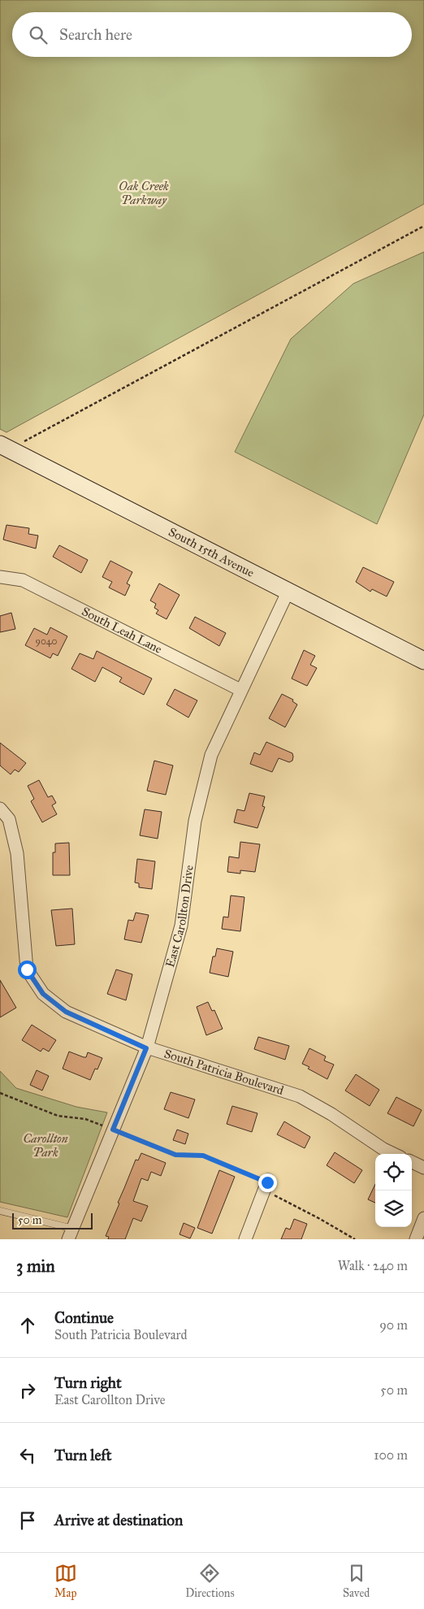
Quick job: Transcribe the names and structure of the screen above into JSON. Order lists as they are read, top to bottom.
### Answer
{
  "streets": {
    "street": [
      "South 15th Avenue",
      "South Leah Lane",
      "East Carollton Drive",
      "South Patricia Boulevard"
    ]
  },
  "crossings": [
    ["South 15th Avenue", "East Carollton Drive"],
    ["South Leah Lane", "East Carollton Drive"],
    ["East Carollton Drive", "South Patricia Boulevard"]
  ],
  "parks": ["Oak Creek Parkway", "Carollton Park"],
  "house_numbers": ["9040"],
  "scale_bar": "50 m",
  "page": {
    "search": "Search here",
    "scale": "50 m",
    "heading": ["3 min", "Walk · 240 m"],
    "list": [
      ["Continue", "South Patricia Boulevard", "90 m"],
      ["Turn right", "East Carollton Drive", "50 m"],
      ["Turn left", "100 m"],
      "Arrive at destination"
    ],
    "nav": ["Map", "Directions", "Saved"]
  }
}
